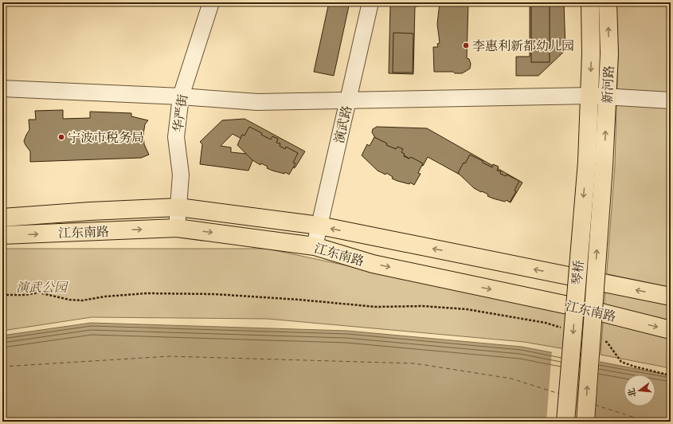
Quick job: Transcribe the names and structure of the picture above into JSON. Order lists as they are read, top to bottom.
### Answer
{
  "streets": {
    "main road": ["新河路", "江东南路", "琴桥"],
    "street": ["华严街", "演武路"]
  },
  "crossings": [
    ["新河路", "琴桥"],
    ["华严街", "江东南路"],
    ["演武路", "江东南路"]
  ],
  "parks": ["演武公园"],
  "places": ["李惠利新都幼儿园", "宁波市税务局"],
  "north": "left"
}
